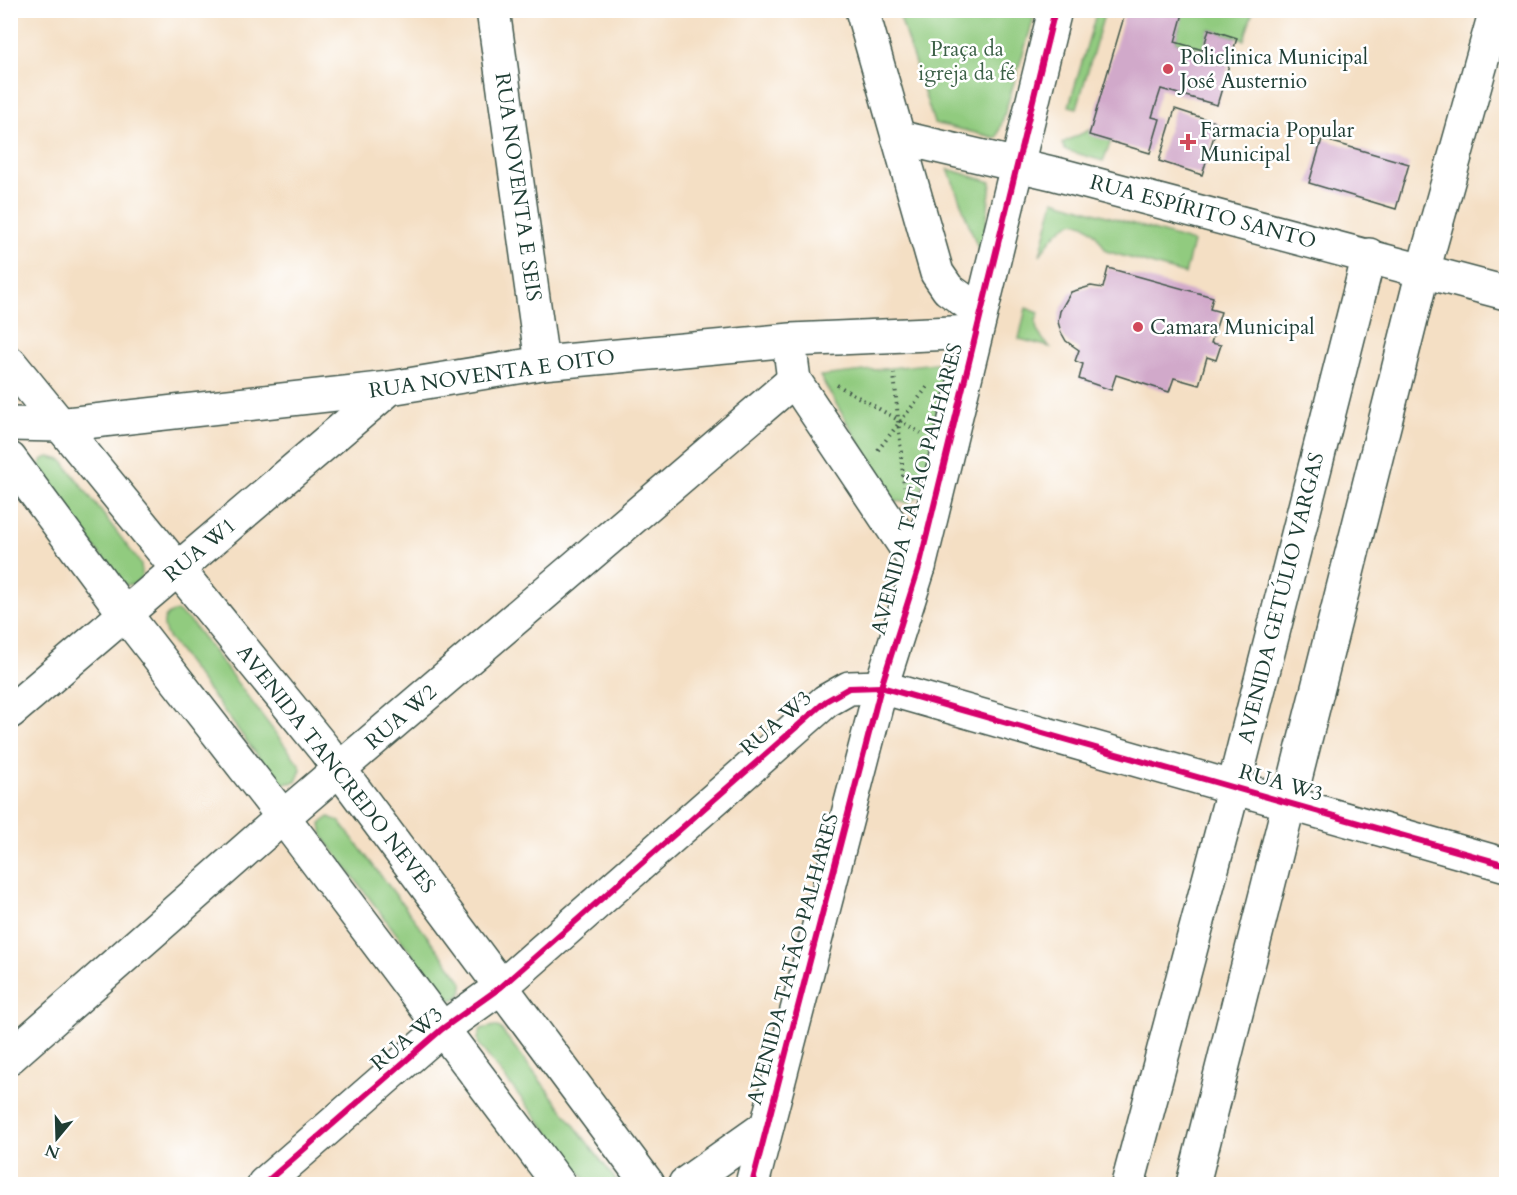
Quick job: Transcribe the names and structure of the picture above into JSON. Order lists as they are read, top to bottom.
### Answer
{
  "streets": {
    "street": [
      "RUA NOVENTA E SEIS",
      "RUA ESPÍRITO SANTO",
      "RUA NOVENTA E OITO",
      "AVENIDA TATÃO PALHARES",
      "RUA W1",
      "AVENIDA GETÚLIO VARGAS",
      "RUA W2",
      "RUA W3",
      "AVENIDA TANCREDO NEVES"
    ]
  },
  "crossings": [
    ["RUA NOVENTA E SEIS", "RUA NOVENTA E OITO"],
    ["RUA ESPÍRITO SANTO", "AVENIDA TATÃO PALHARES"],
    ["RUA ESPÍRITO SANTO", "AVENIDA GETÚLIO VARGAS"],
    ["RUA NOVENTA E OITO", "AVENIDA TATÃO PALHARES"],
    ["RUA NOVENTA E OITO", "RUA W1"],
    ["RUA NOVENTA E OITO", "AVENIDA TANCREDO NEVES"],
    ["AVENIDA TATÃO PALHARES", "RUA W3"],
    ["RUA W1", "AVENIDA TANCREDO NEVES"],
    ["AVENIDA GETÚLIO VARGAS", "RUA W3"],
    ["RUA W2", "AVENIDA TANCREDO NEVES"],
    ["RUA W3", "AVENIDA TANCREDO NEVES"]
  ],
  "parks": ["Praça da igreja da fé"],
  "places": {
    "other": ["Policlinica Municipal José Austernio", "Camara Municipal"],
    "health": ["Farmacia Popular Municipal"]
  },
  "north": "bottom"
}
